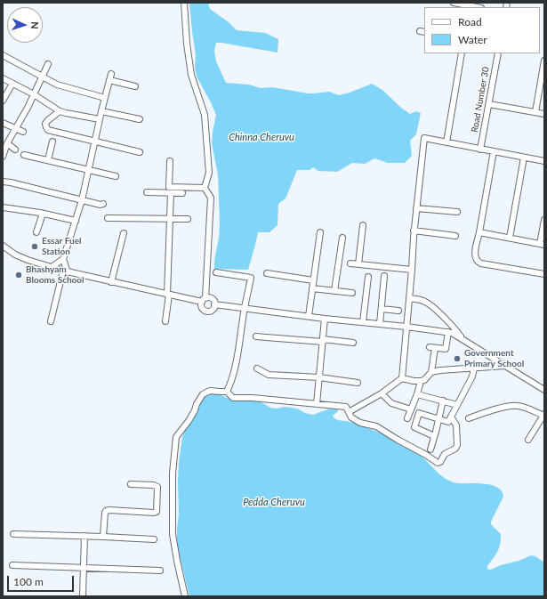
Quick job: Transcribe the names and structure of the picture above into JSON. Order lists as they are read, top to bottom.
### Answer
{
  "streets": {
    "street": ["Road Number 30"]
  },
  "water": ["Chinna Cheruvu", "Pedda Cheruvu"],
  "places": ["Essar Fuel Station", "Bhashyam Blooms School", "Government Primary School"],
  "legend": ["Road", "Water"],
  "scale_bar": "100 m",
  "north": "right"
}
